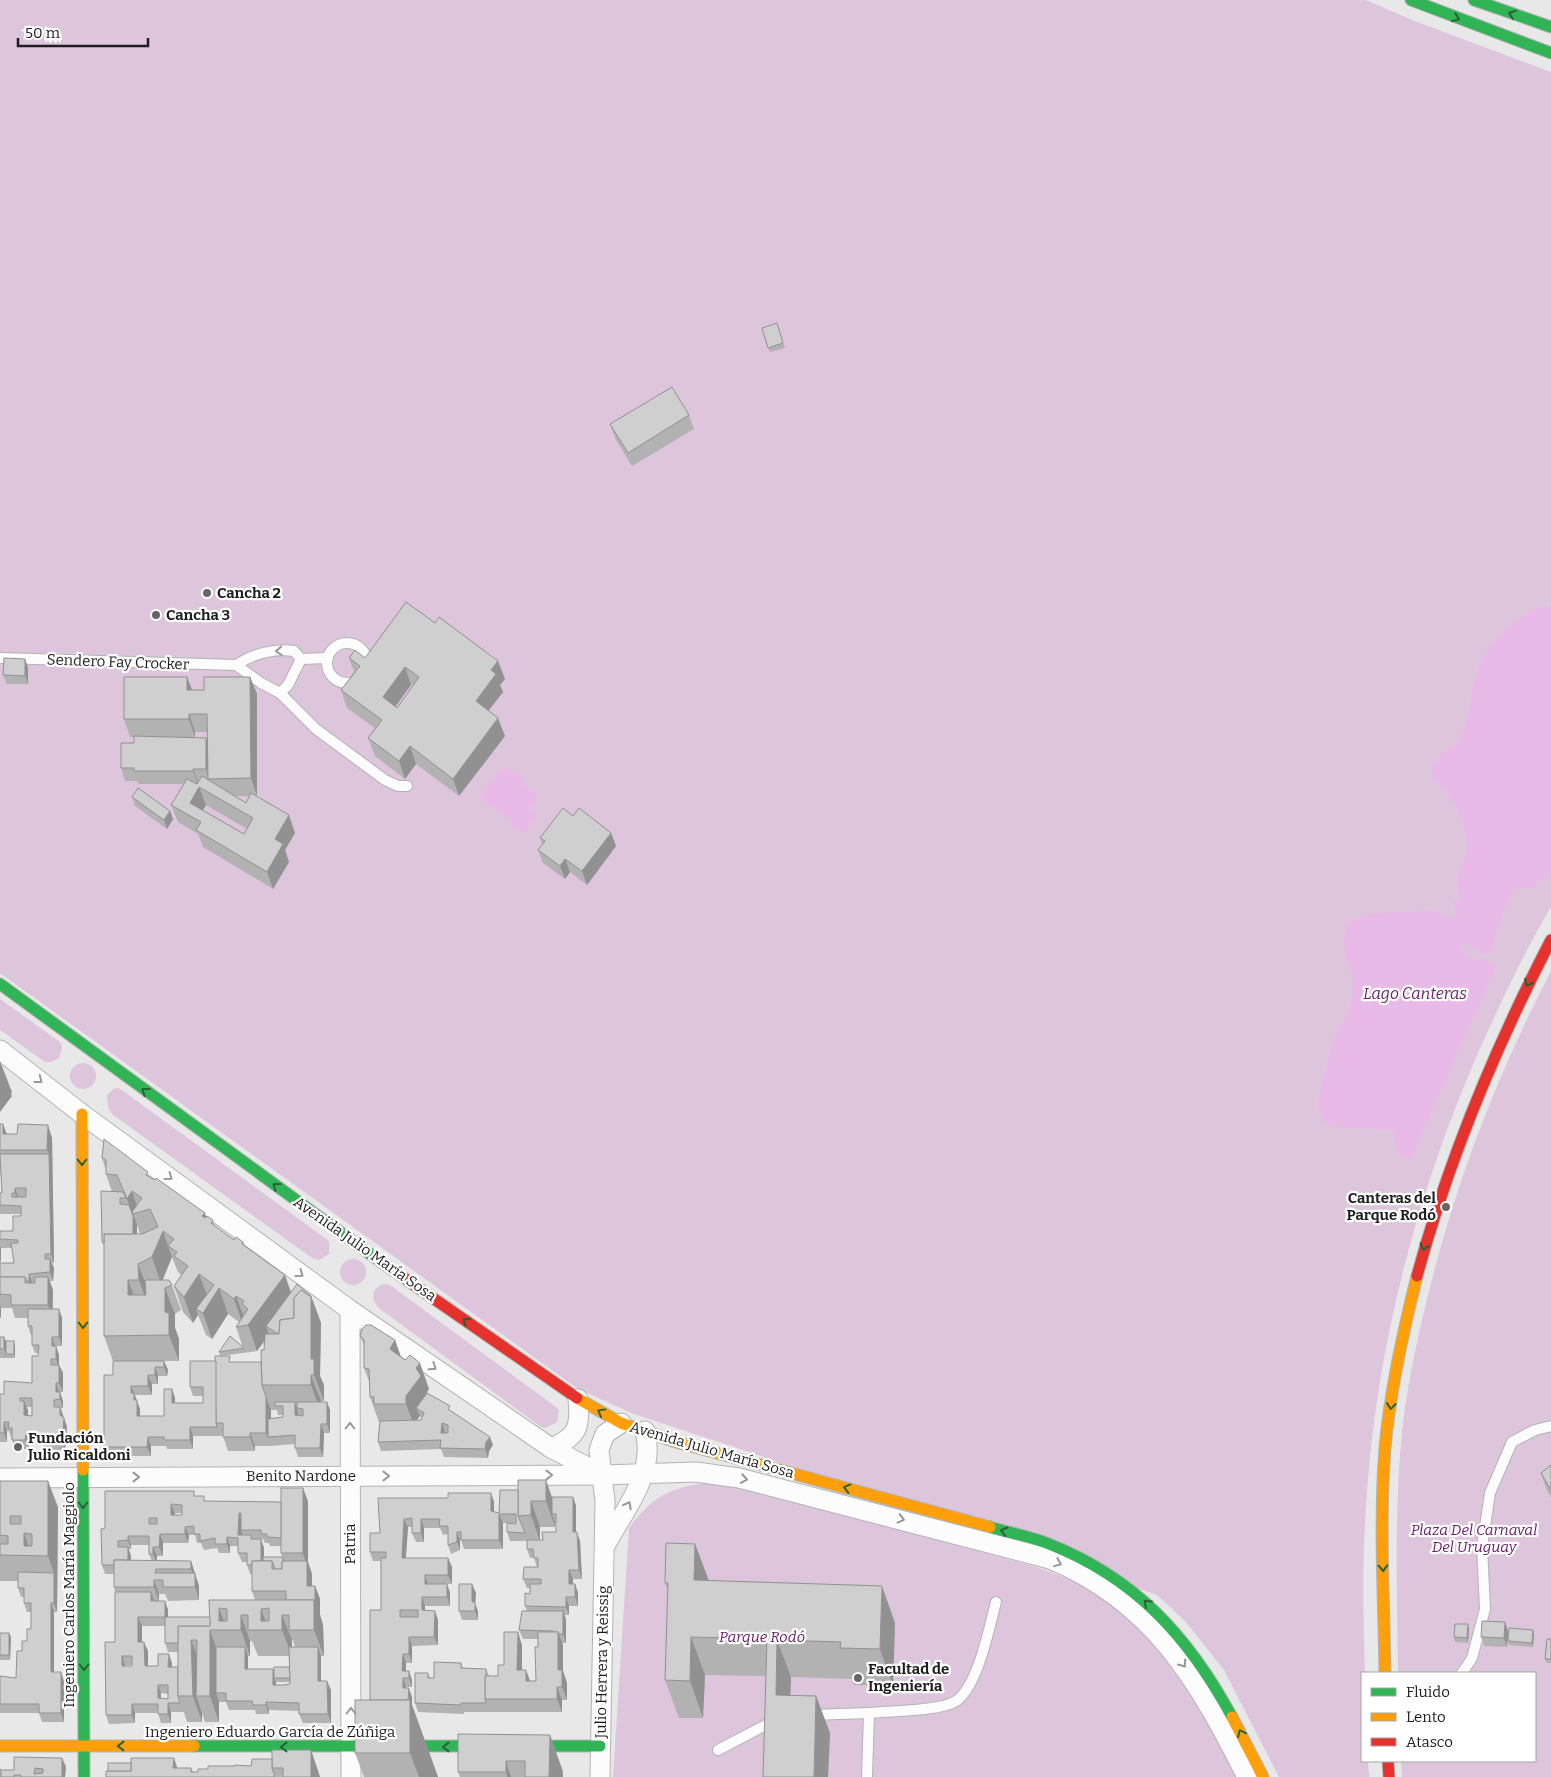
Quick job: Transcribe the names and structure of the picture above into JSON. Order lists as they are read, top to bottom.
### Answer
{
  "streets": {
    "street": [
      "Avenida Julio María Sosa",
      "Benito Nardone",
      "Patria",
      "Ingeniero Carlos María Maggiolo",
      "Julio Herrera y Reissig",
      "Ingeniero Eduardo García de Zúñiga"
    ],
    "lane": ["Sendero Fay Crocker"]
  },
  "crossings": [
    ["Avenida Julio María Sosa", "Benito Nardone"],
    ["Avenida Julio María Sosa", "Patria"],
    ["Avenida Julio María Sosa", "Ingeniero Carlos María Maggiolo"],
    ["Avenida Julio María Sosa", "Julio Herrera y Reissig"],
    ["Benito Nardone", "Patria"],
    ["Benito Nardone", "Ingeniero Carlos María Maggiolo"],
    ["Benito Nardone", "Julio Herrera y Reissig"],
    ["Patria", "Ingeniero Eduardo García de Zúñiga"],
    ["Ingeniero Carlos María Maggiolo", "Ingeniero Eduardo García de Zúñiga"],
    ["Julio Herrera y Reissig", "Ingeniero Eduardo García de Zúñiga"]
  ],
  "one_way": [
    "Benito Nardone",
    "Patria",
    "Ingeniero Carlos María Maggiolo",
    "Ingeniero Eduardo García de Zúñiga"
  ],
  "water": ["Lago Canteras"],
  "parks": ["Plaza Del Carnaval Del Uruguay", "Parque Rodó"],
  "places": [
    "Cancha 2",
    "Cancha 3",
    "Canteras del Parque Rodó",
    "Fundación Julio Ricaldoni",
    "Facultad de Ingeniería"
  ],
  "legend": ["Fluido", "Lento", "Atasco"],
  "scale_bar": "50 m"
}
